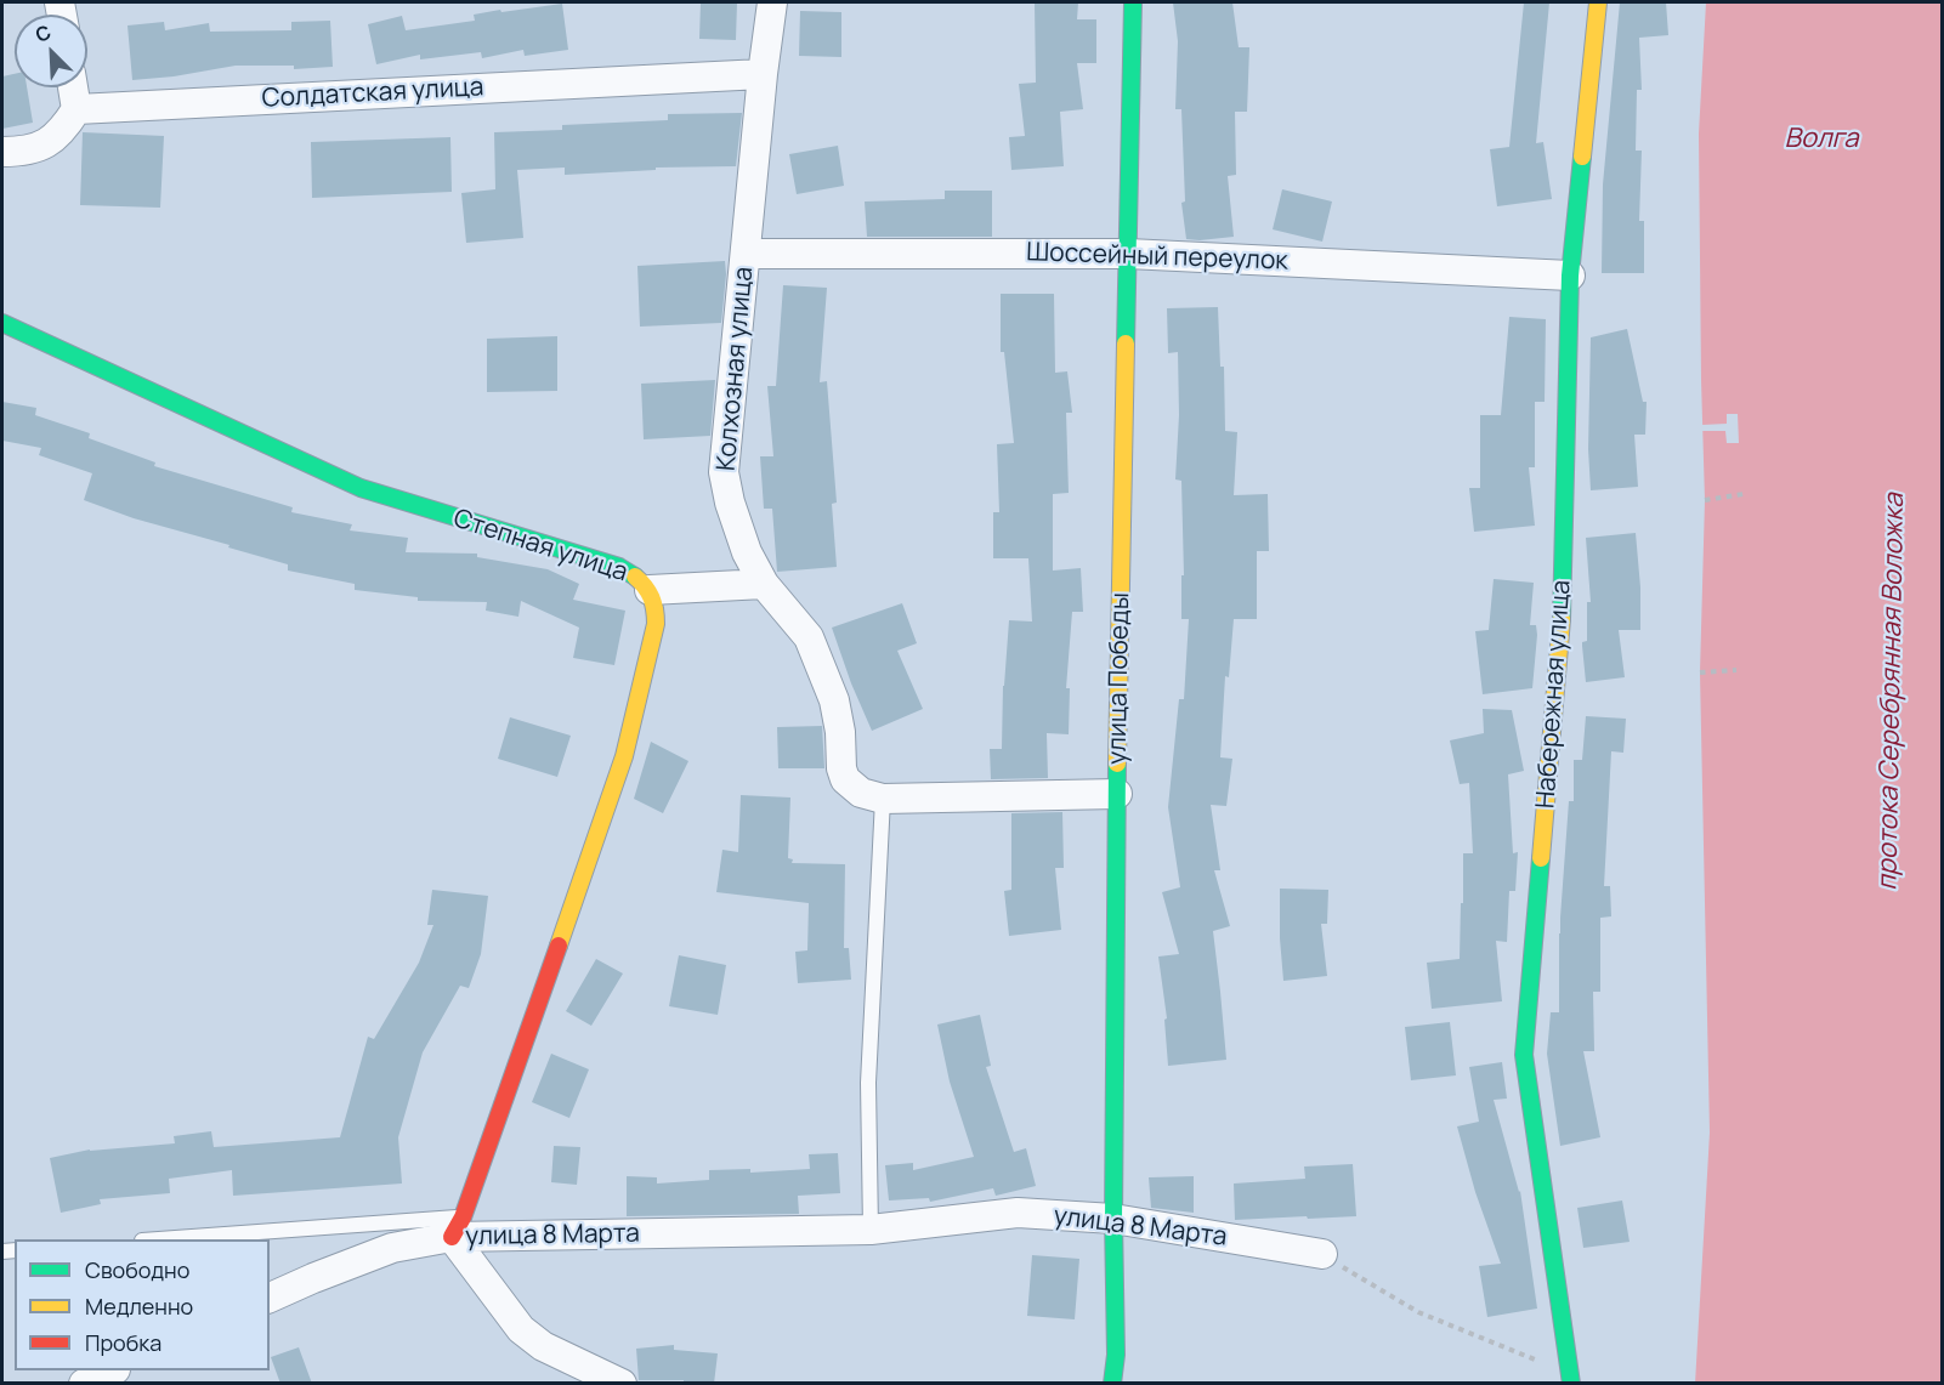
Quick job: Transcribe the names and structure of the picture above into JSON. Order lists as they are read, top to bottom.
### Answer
{
  "streets": {
    "street": [
      "Солдатская улица",
      "Шоссейный переулок",
      "Колхозная улица",
      "Степная улица",
      "улица Победы",
      "Набережная улица",
      "улица 8 Марта"
    ]
  },
  "crossings": [
    ["Солдатская улица", "Колхозная улица"],
    ["Шоссейный переулок", "Колхозная улица"],
    ["Шоссейный переулок", "улица Победы"],
    ["Шоссейный переулок", "Набережная улица"],
    ["Колхозная улица", "улица Победы"],
    ["Степная улица", "улица 8 Марта"],
    ["улица Победы", "улица 8 Марта"]
  ],
  "water": ["Волга", "протока Серебрянная Воложка"],
  "legend": ["Свободно", "Медленно", "Пробка"],
  "north": "top left"
}
